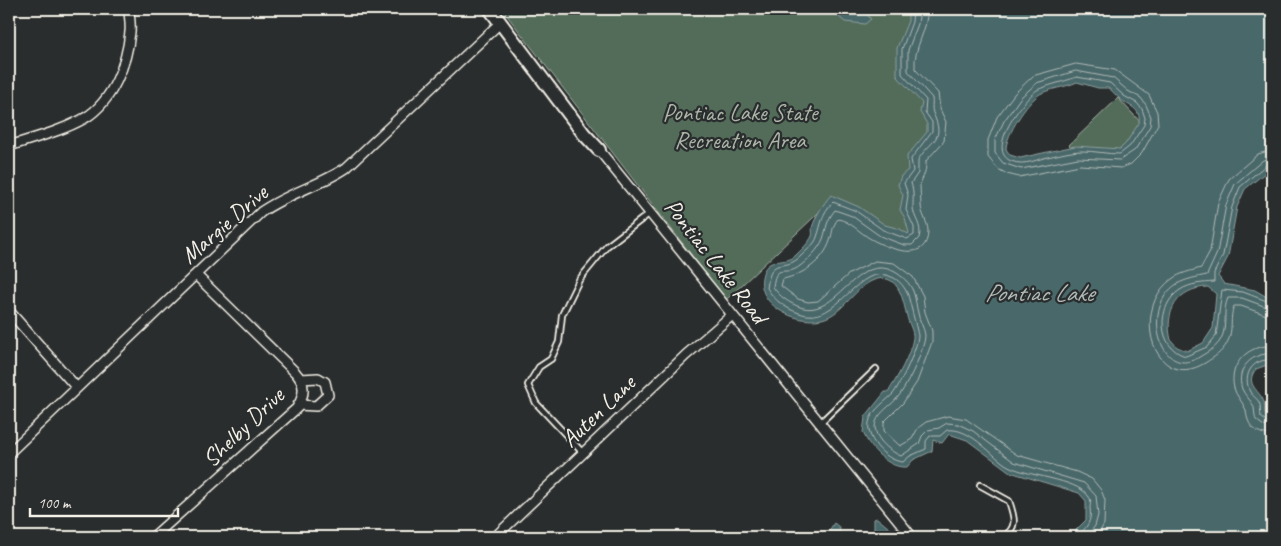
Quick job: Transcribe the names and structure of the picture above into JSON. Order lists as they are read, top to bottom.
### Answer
{
  "streets": {
    "street": [
      "Margie Drive",
      "Pontiac Lake Road",
      "Auten Lane",
      "Shelby Drive"
    ]
  },
  "crossings": [
    ["Margie Drive", "Pontiac Lake Road"],
    ["Margie Drive", "Shelby Drive"],
    ["Pontiac Lake Road", "Auten Lane"]
  ],
  "water": ["Pontiac Lake"],
  "parks": ["Pontiac Lake State Recreation Area"],
  "scale_bar": "100 m"
}
